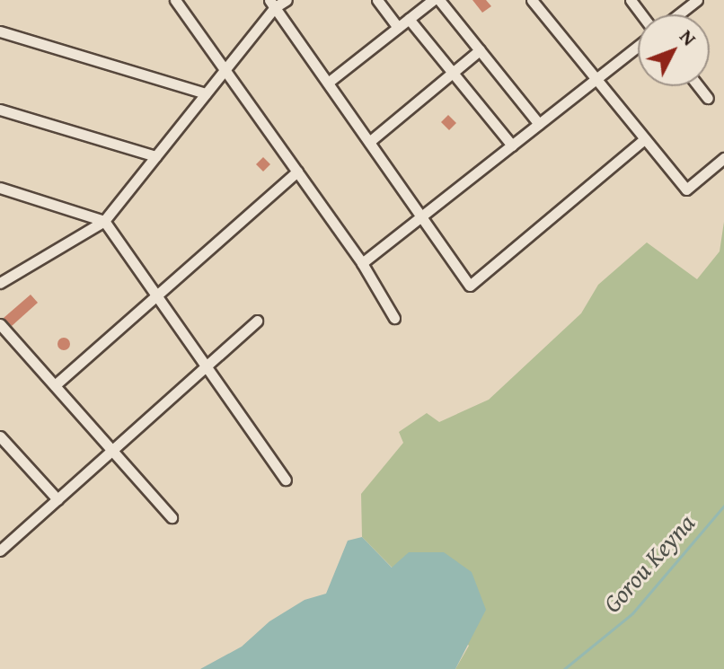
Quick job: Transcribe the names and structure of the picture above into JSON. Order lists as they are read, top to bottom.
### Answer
{
  "water": ["Gorou Keyna"],
  "north": "top right"
}
